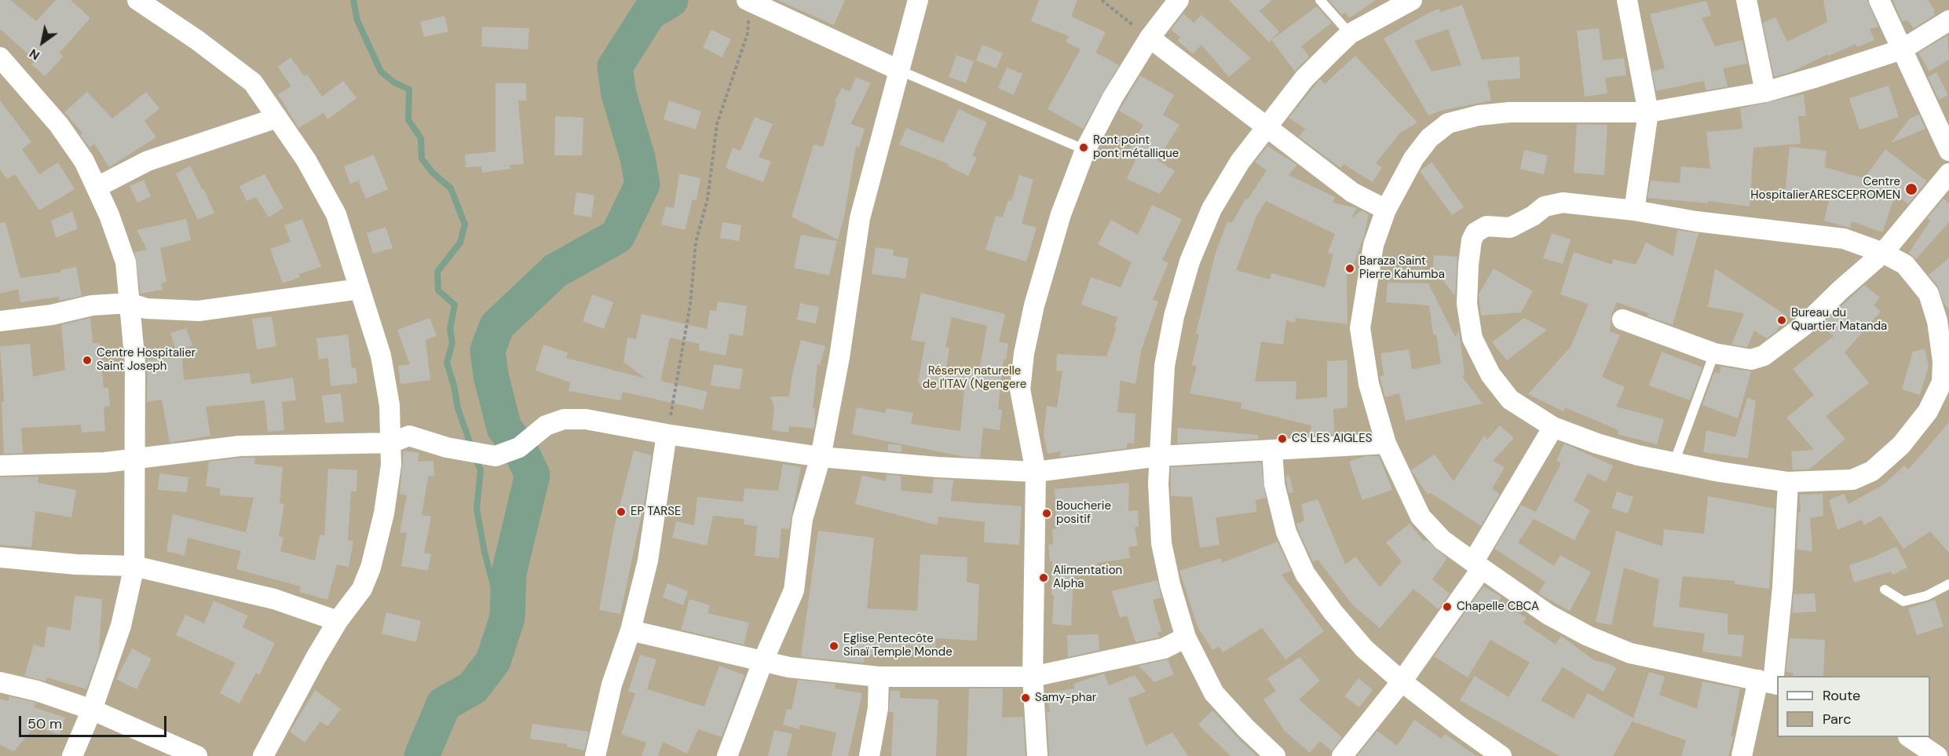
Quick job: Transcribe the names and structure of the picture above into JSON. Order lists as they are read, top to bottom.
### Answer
{
  "parks": ["Réserve naturelle de l'ITAV (Ngengere"],
  "places": [
    "Ront point pont métallique",
    "Centre HospitalierARESCEPROMEN",
    "Baraza Saint Pierre Kahumba",
    "Bureau du Quartier Matanda",
    "Centre Hospitalier Saint Joseph",
    "CS LES AIGLES",
    "EP TARSE",
    "Boucherie positif",
    "Alimentation Alpha",
    "Chapelle CBCA",
    "Eglise Pentecôte Sinaï Temple Monde",
    "Samy-phar"
  ],
  "legend": ["Route", "Parc"],
  "scale_bar": "50 m",
  "north": "bottom left"
}
